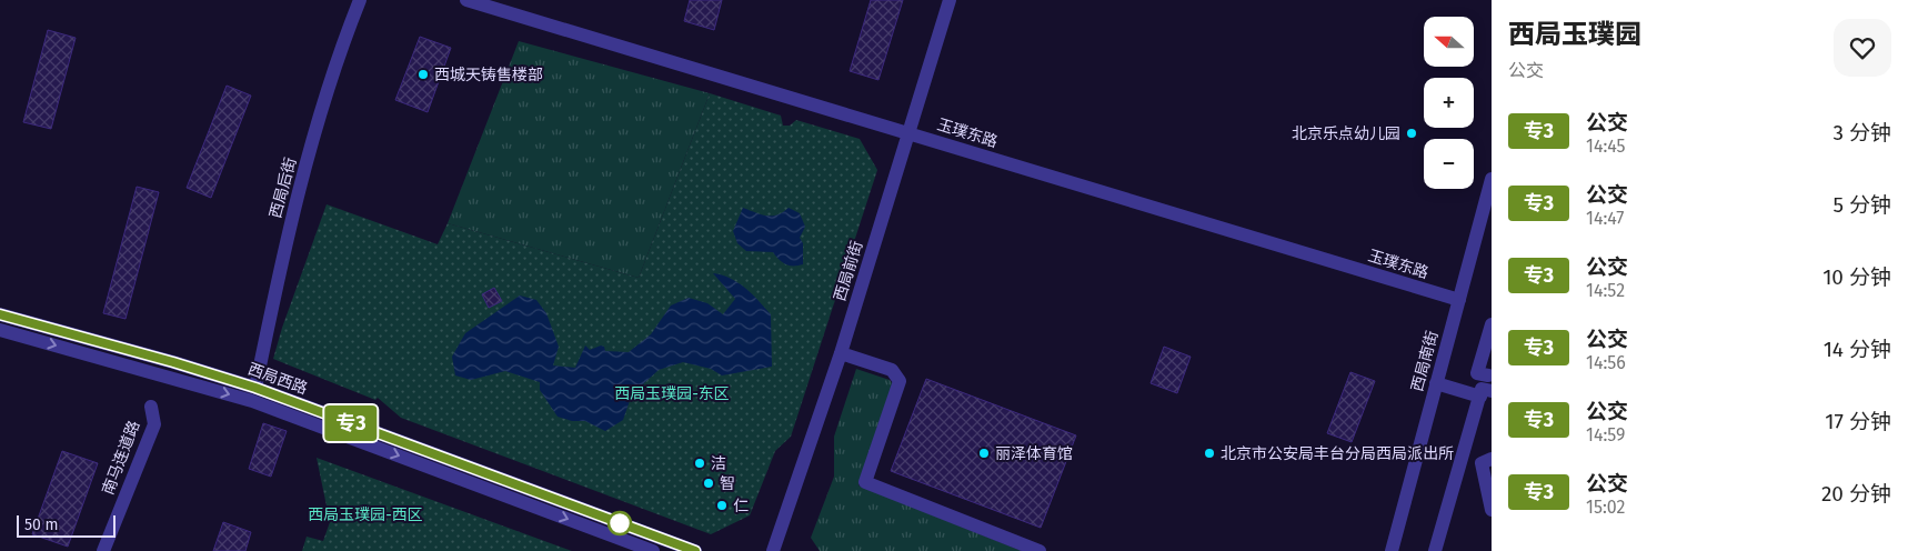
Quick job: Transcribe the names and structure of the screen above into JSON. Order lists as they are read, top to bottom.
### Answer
{
  "streets": {
    "street": [
      "玉璞东路",
      "西局后街",
      "西局前街",
      "西局南街",
      "西局西路",
      "南马连道路"
    ]
  },
  "crossings": [
    ["玉璞东路", "西局前街"],
    ["玉璞东路", "西局南街"],
    ["西局后街", "西局西路"]
  ],
  "parks": ["西局玉璞园-东区", "西局玉璞园-西区"],
  "places": [
    "西城天铸售楼部",
    "北京乐点幼儿园",
    "丽泽体育馆",
    "北京市公安局丰台分局西局派出所",
    "洁",
    "智",
    "仁"
  ],
  "lines": ["bus line 专3"],
  "scale_bar": "50 m",
  "north": "left",
  "page": {
    "on_map": "专3",
    "heading": ["西局玉璞园", "公交"],
    "map_buttons": ["+", "−"],
    "list": [
      {
        "mark": "专3",
        "name": "公交",
        "note": "14:45",
        "value": "3 分钟"
      },
      {
        "mark": "专3",
        "name": "公交",
        "note": "14:47",
        "value": "5 分钟"
      },
      {
        "mark": "专3",
        "name": "公交",
        "note": "14:52",
        "value": "10 分钟"
      },
      {
        "mark": "专3",
        "name": "公交",
        "note": "14:56",
        "value": "14 分钟"
      },
      {
        "mark": "专3",
        "name": "公交",
        "note": "14:59",
        "value": "17 分钟"
      },
      {
        "mark": "专3",
        "name": "公交",
        "note": "15:02",
        "value": "20 分钟"
      }
    ],
    "scale": "50 m"
  }
}
